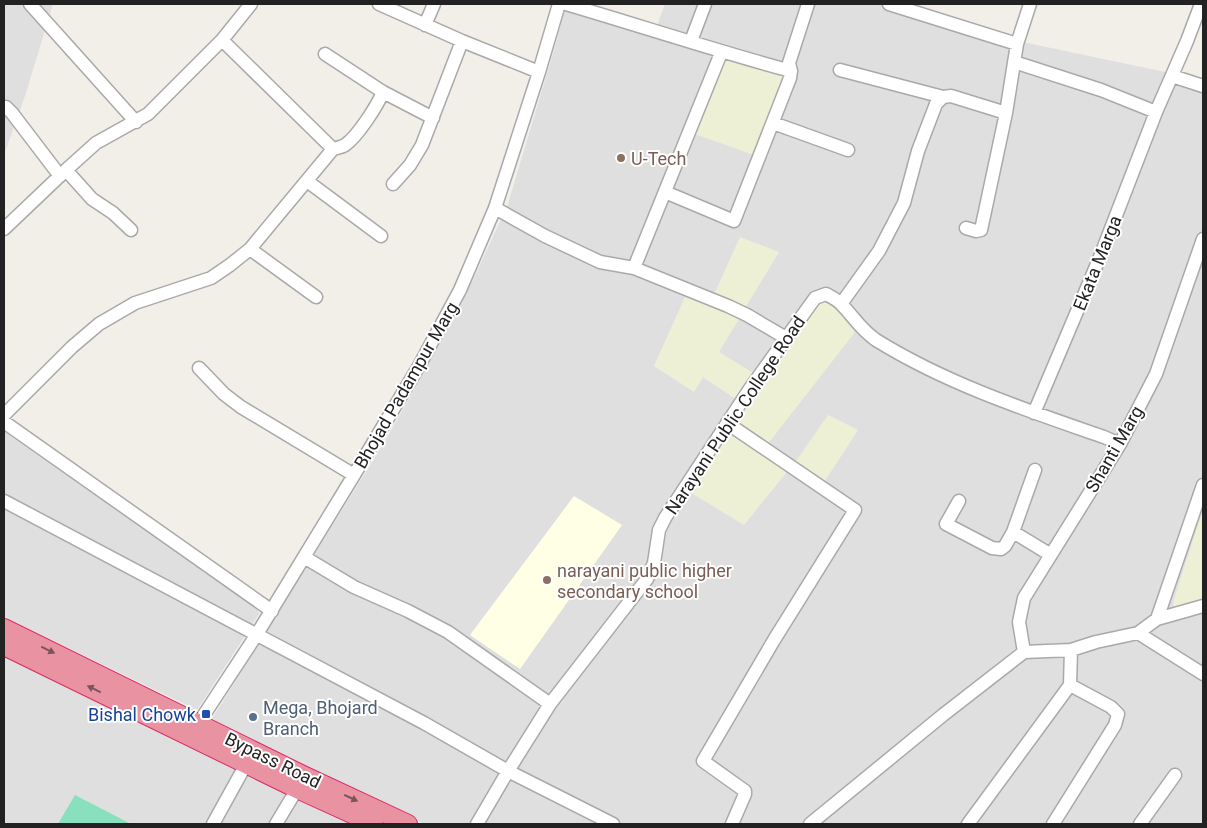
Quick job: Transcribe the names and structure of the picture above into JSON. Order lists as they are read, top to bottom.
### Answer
{
  "streets": {
    "highway": ["Bypass Road"],
    "street": [
      "Ekata Marga",
      "Bhojad Padampur Marg",
      "Narayani Public College Road",
      "Shanti Marg"
    ]
  },
  "crossings": [
    ["Bhojad Padampur Marg", "Bypass Road"]
  ],
  "places": {
    "other": ["U-Tech", "narayani public higher secondary school", "Mega, Bhojard Branch"],
    "transit": ["Bishal Chowk"]
  }
}
